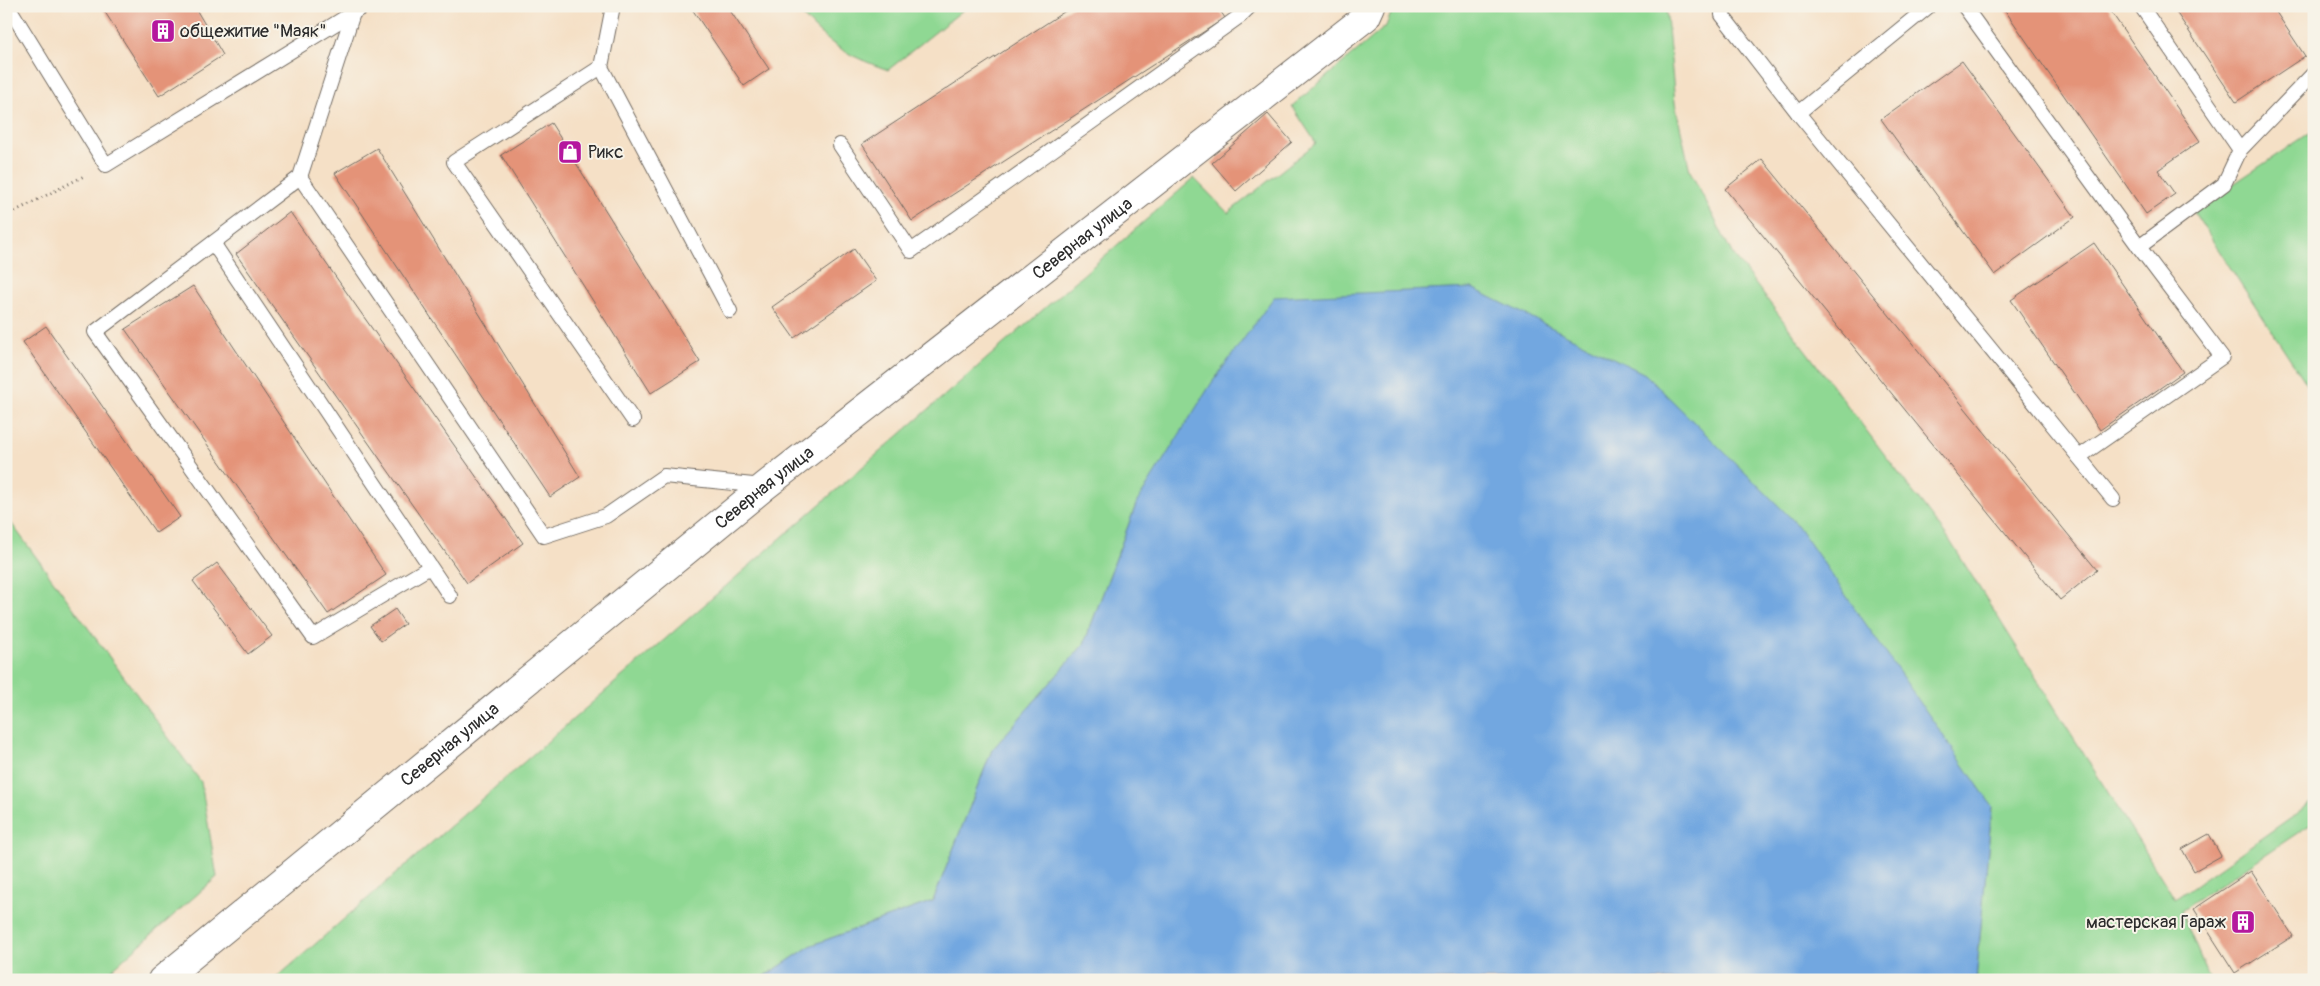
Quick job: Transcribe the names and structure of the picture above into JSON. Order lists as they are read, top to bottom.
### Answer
{
  "streets": {
    "street": ["Северная улица"]
  },
  "places": {
    "building": ["общежитие \"Маяк\"", "мастерская Гараж"],
    "shop": ["Рикс"]
  }
}
